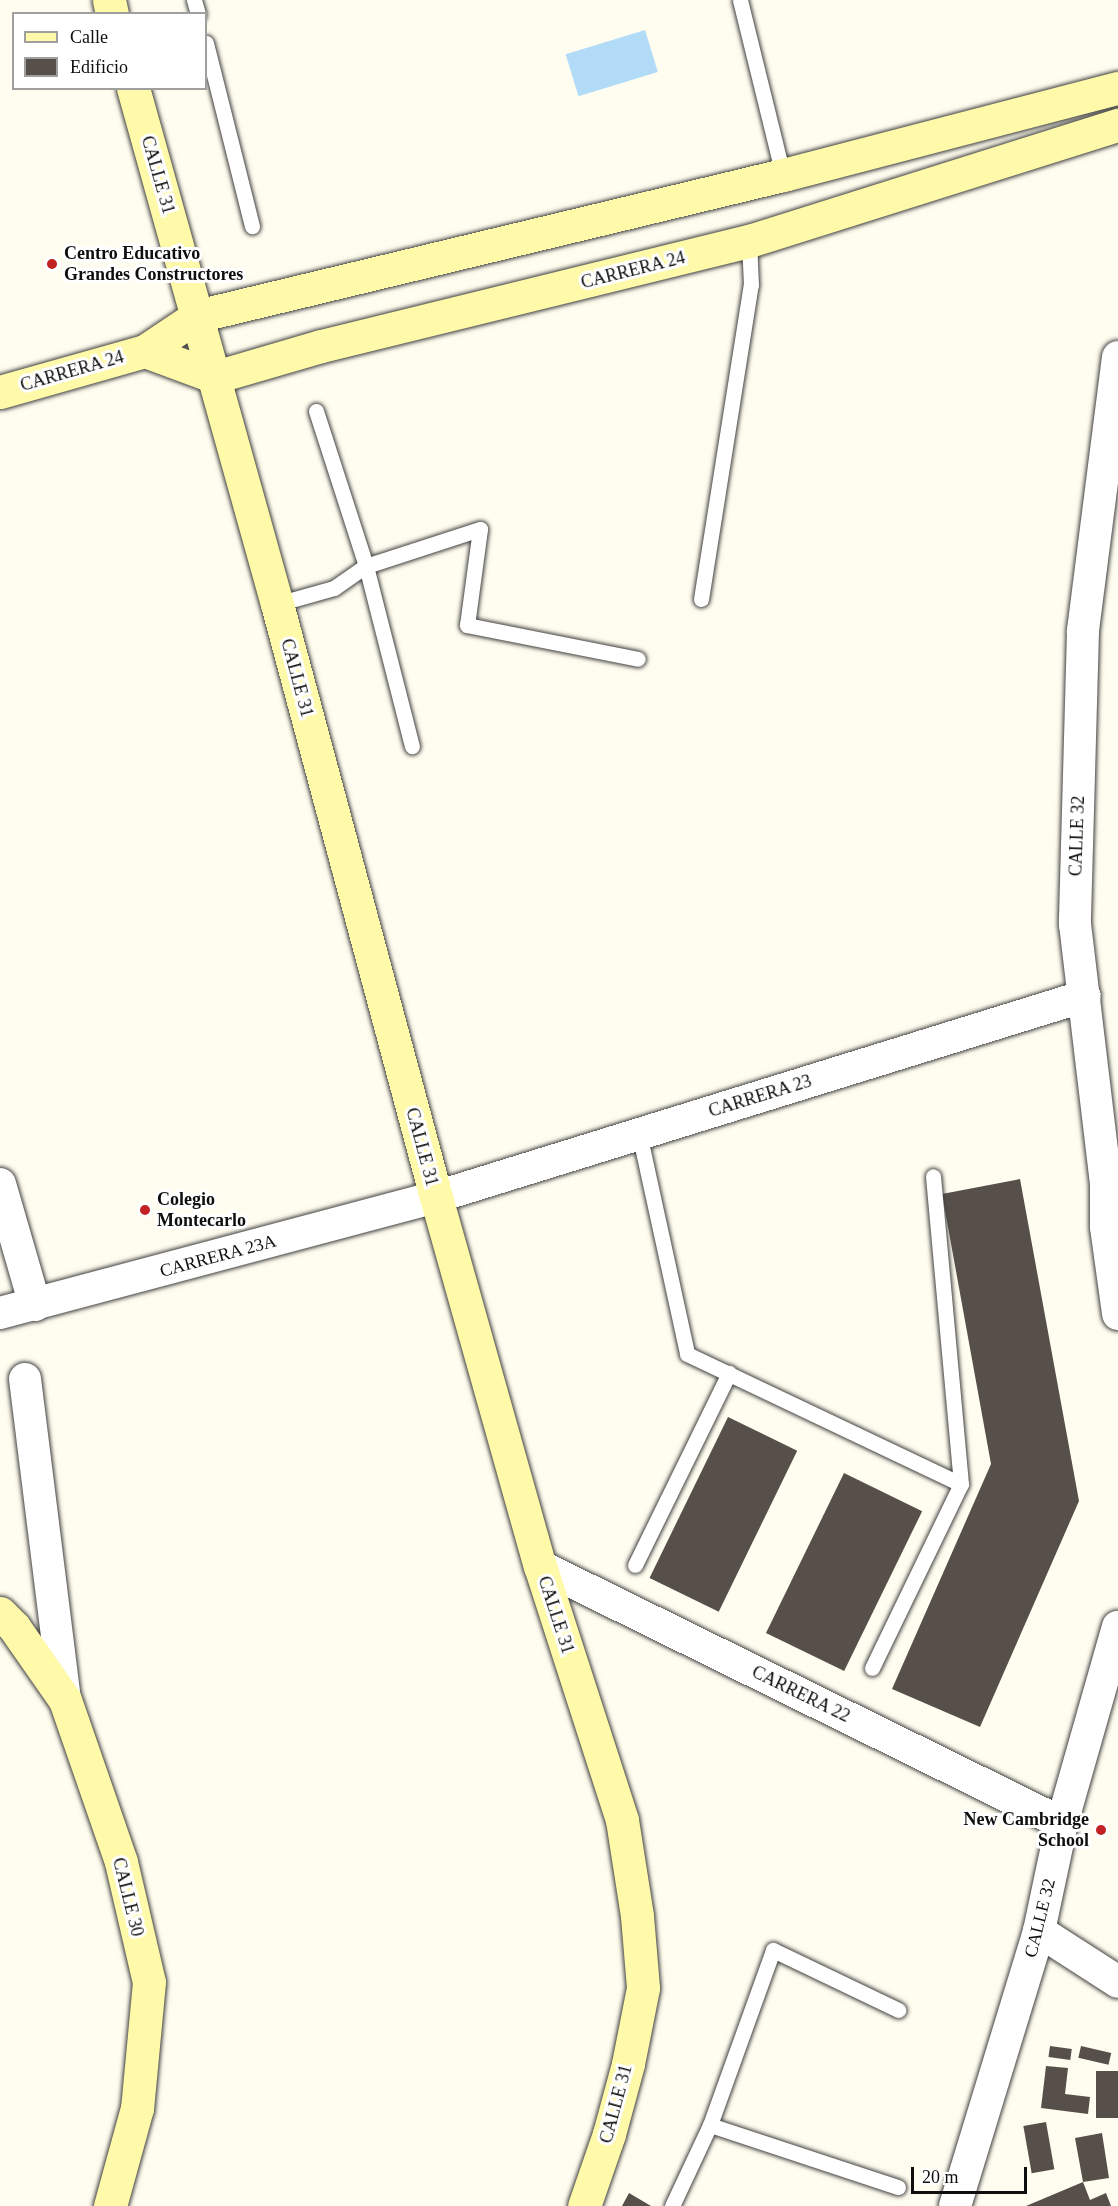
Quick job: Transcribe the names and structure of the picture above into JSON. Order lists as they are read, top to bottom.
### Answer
{
  "streets": {
    "street": [
      "CALLE 31",
      "CARRERA 24",
      "CALLE 32",
      "CARRERA 23",
      "CARRERA 23A",
      "CARRERA 22",
      "CALLE 30"
    ]
  },
  "crossings": [
    ["CALLE 31", "CARRERA 24"],
    ["CALLE 31", "CARRERA 23"],
    ["CALLE 31", "CARRERA 23A"],
    ["CALLE 31", "CARRERA 22"],
    ["CALLE 32", "CARRERA 23"],
    ["CALLE 32", "CARRERA 22"],
    ["CARRERA 23", "CARRERA 23A"]
  ],
  "places": ["Centro Educativo Grandes Constructores", "Colegio Montecarlo", "New Cambridge School"],
  "legend": ["Calle", "Edificio"],
  "scale_bar": "20 m"
}
